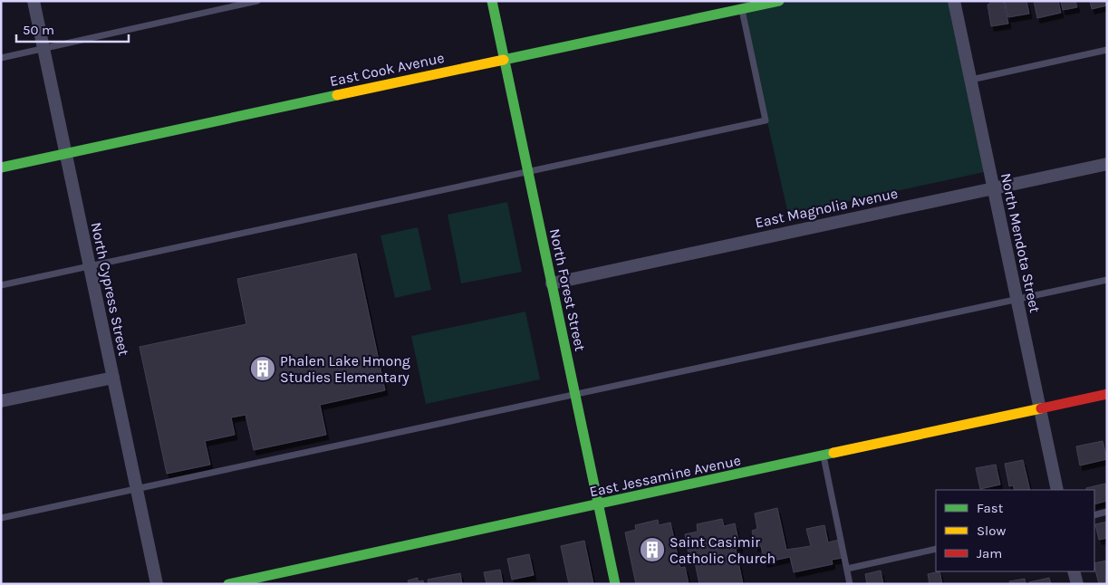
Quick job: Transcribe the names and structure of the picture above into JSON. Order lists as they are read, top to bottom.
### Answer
{
  "streets": {
    "street": [
      "East Cook Avenue",
      "East Magnolia Avenue",
      "North Mendota Street",
      "North Cypress Street",
      "North Forest Street",
      "East Jessamine Avenue"
    ]
  },
  "crossings": [
    ["East Cook Avenue", "North Cypress Street"],
    ["East Cook Avenue", "North Forest Street"],
    ["East Magnolia Avenue", "North Mendota Street"],
    ["East Magnolia Avenue", "North Forest Street"],
    ["North Mendota Street", "East Jessamine Avenue"],
    ["North Forest Street", "East Jessamine Avenue"]
  ],
  "places": {
    "building": ["Phalen Lake Hmong Studies Elementary", "Saint Casimir Catholic Church"]
  },
  "legend": ["Fast", "Slow", "Jam"],
  "scale_bar": "50 m"
}
